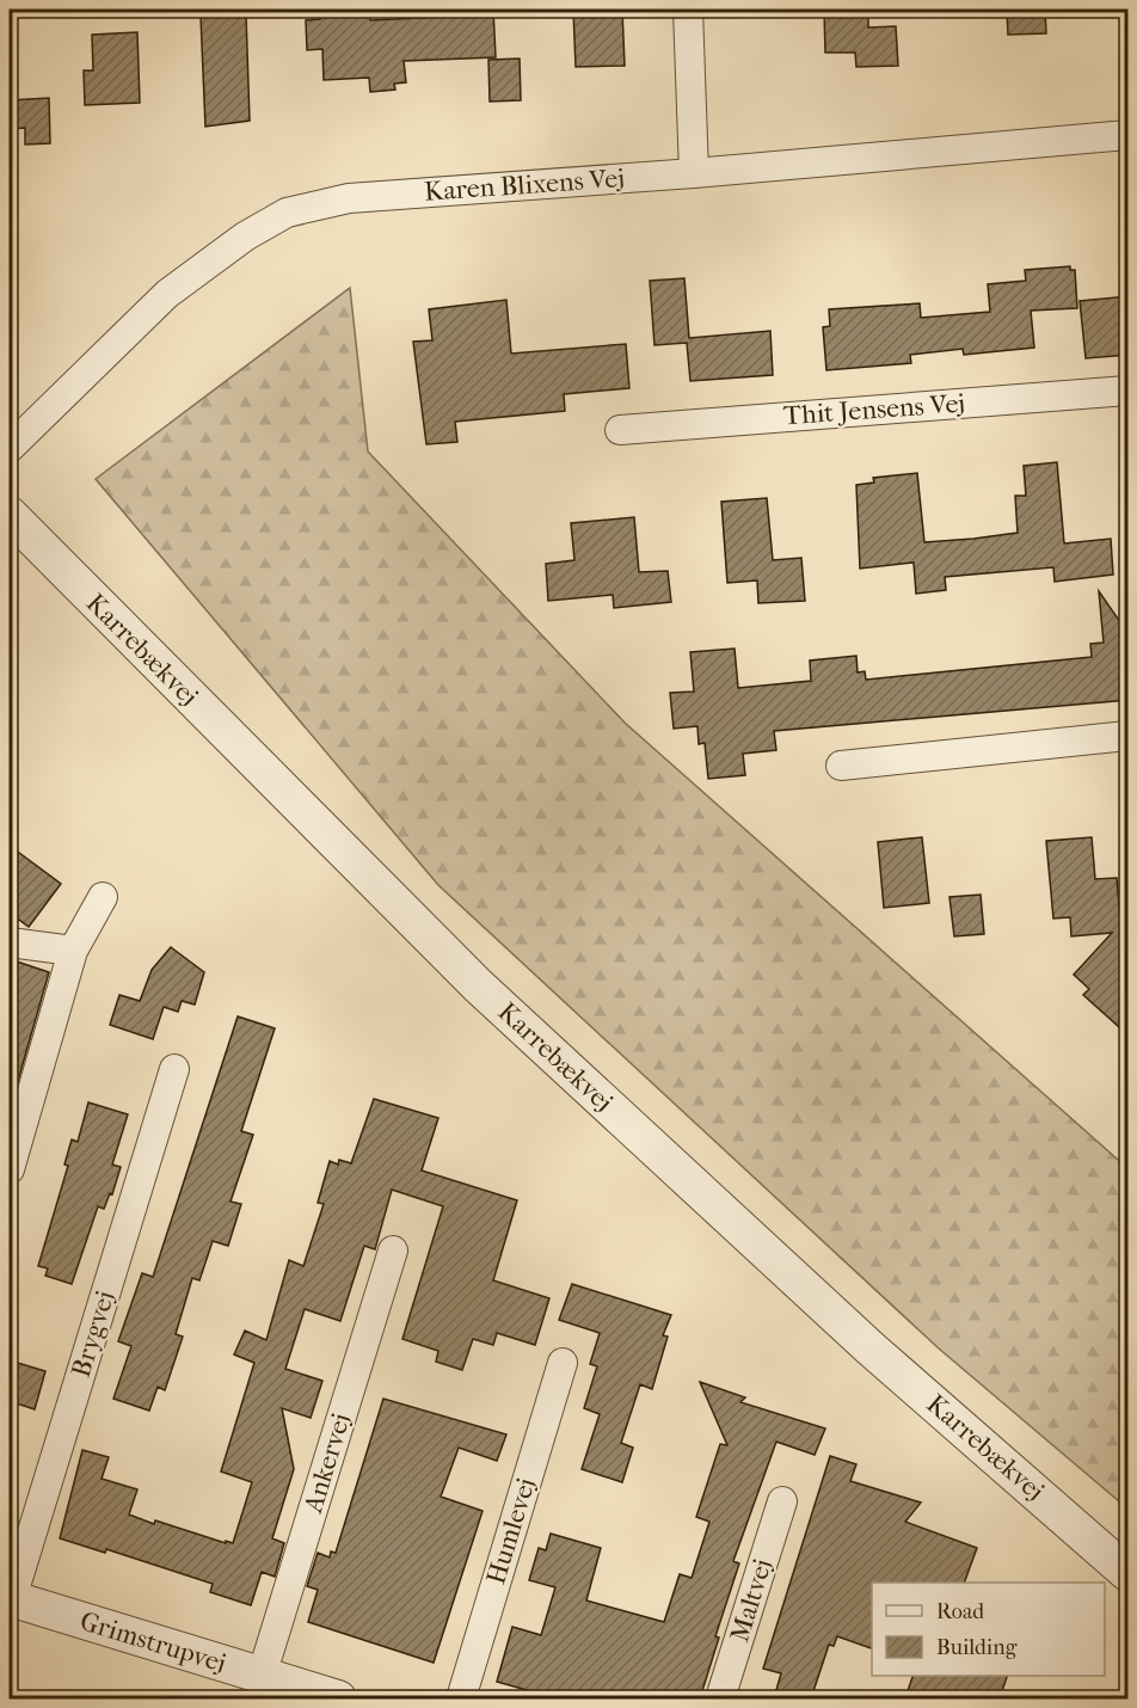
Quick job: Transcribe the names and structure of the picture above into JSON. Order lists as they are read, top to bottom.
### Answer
{
  "streets": {
    "street": [
      "Karen Blixens Vej",
      "Thit Jensens Vej",
      "Karrebækvej",
      "Brygvej",
      "Ankervej",
      "Humlevej",
      "Maltvej",
      "Grimstrupvej"
    ]
  },
  "crossings": [
    ["Brygvej", "Grimstrupvej"],
    ["Ankervej", "Grimstrupvej"]
  ],
  "legend": ["Road", "Building"]
}
